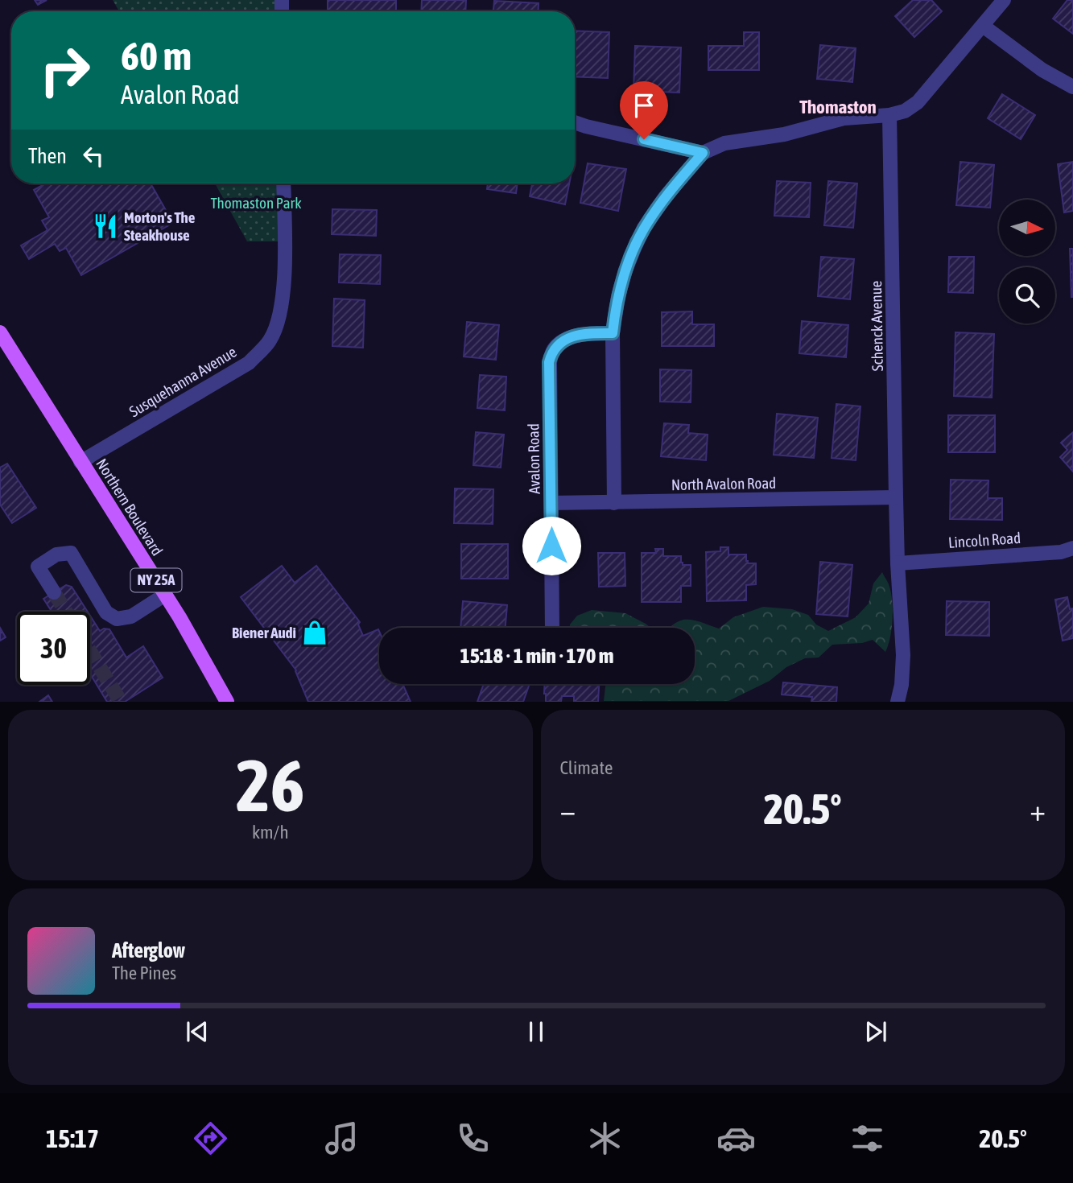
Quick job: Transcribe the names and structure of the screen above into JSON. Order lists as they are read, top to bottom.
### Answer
{
  "streets": {
    "main road": ["Northern Boulevard", "NY 25A"],
    "street": [
      "Schenck Avenue",
      "Susquehanna Avenue",
      "Avalon Road",
      "North Avalon Road",
      "Lincoln Road"
    ]
  },
  "crossings": [
    ["Schenck Avenue", "North Avalon Road"],
    ["Schenck Avenue", "Lincoln Road"],
    ["Susquehanna Avenue", "Northern Boulevard"],
    ["Avalon Road", "North Avalon Road"]
  ],
  "districts": ["Thomaston"],
  "parks": ["Thomaston Park"],
  "places": {
    "restaurant": ["Morton's The Steakhouse"],
    "shop": ["Biener Audi"]
  },
  "north": "right",
  "page": {
    "turn": ["60 m", "Avalon Road"],
    "then": "Then",
    "limit": "30",
    "trip": "15:18 · 1 min · 170 m",
    "tile": [
      ["26", "km/h"],
      "Climate"
    ],
    "heat": ["−", "20.5°", "+"],
    "song": ["Afterglow", "The Pines"],
    "tabs": ["15:17", "20.5°"]
  }
}
